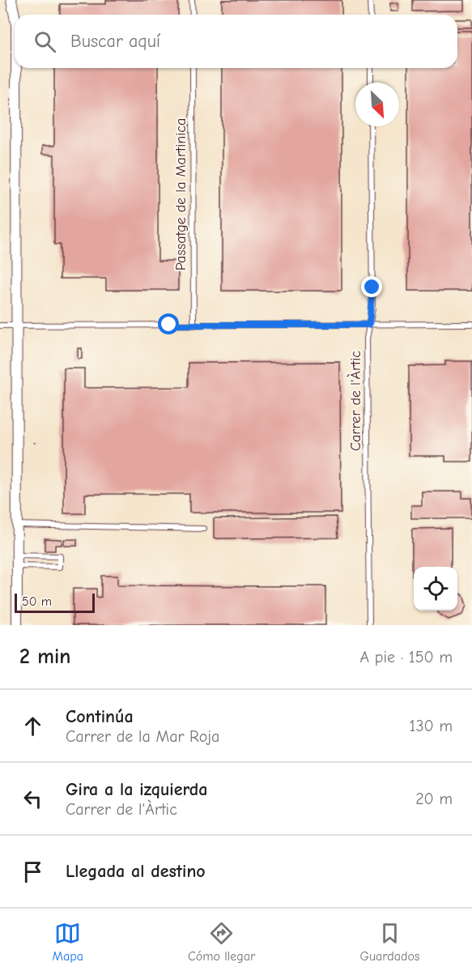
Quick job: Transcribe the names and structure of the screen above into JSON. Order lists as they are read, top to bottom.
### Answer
{
  "streets": {
    "lane": ["Passatge de la Martinica", "Carrer de l'Àrtic"]
  },
  "scale_bar": "50 m",
  "north": "bottom right",
  "page": {
    "search": "Buscar aquí",
    "scale": "50 m",
    "heading": ["2 min", "A pie · 150 m"],
    "list": [
      ["Continúa", "Carrer de la Mar Roja", "130 m"],
      ["Gira a la izquierda", "Carrer de l'Àrtic", "20 m"],
      "Llegada al destino"
    ],
    "nav": ["Mapa", "Cómo llegar", "Guardados"]
  }
}
